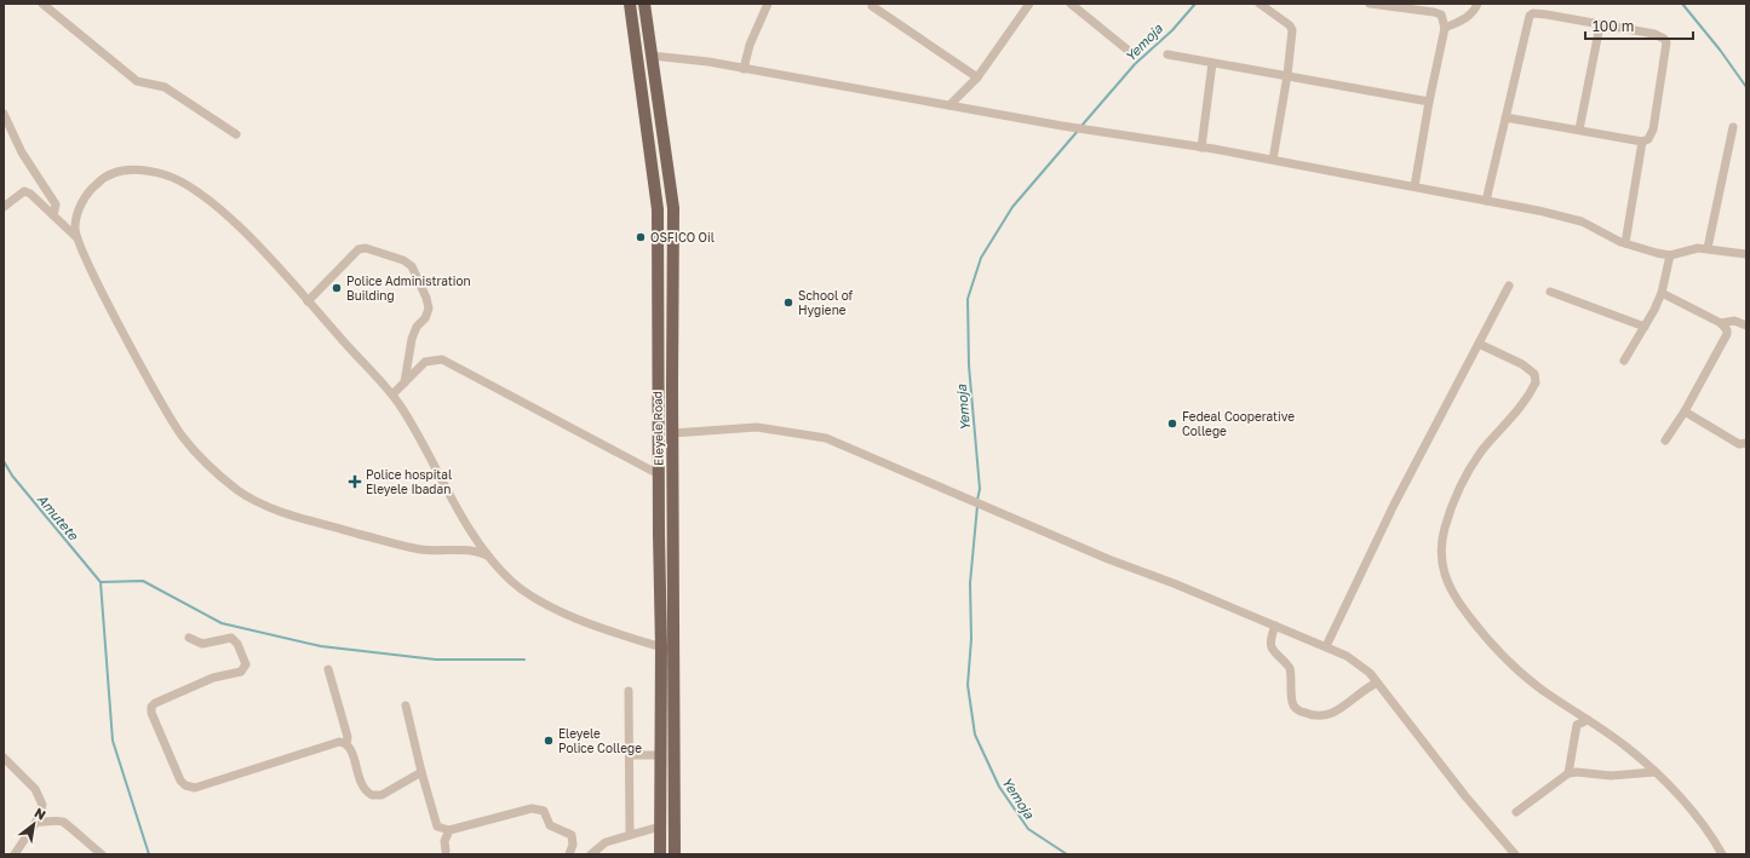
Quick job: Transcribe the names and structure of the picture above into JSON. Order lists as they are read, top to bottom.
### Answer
{
  "streets": {
    "main road": ["Eleyele Road"]
  },
  "water": ["Yemoja", "Amutete"],
  "places": {
    "other": [
      "OSFICO Oil",
      "Police Administration Building",
      "School of Hygiene",
      "Fedeal Cooperative College",
      "Eleyele Police College"
    ],
    "health": ["Police hospital Eleyele Ibadan"]
  },
  "scale_bar": "100 m",
  "north": "top right"
}
